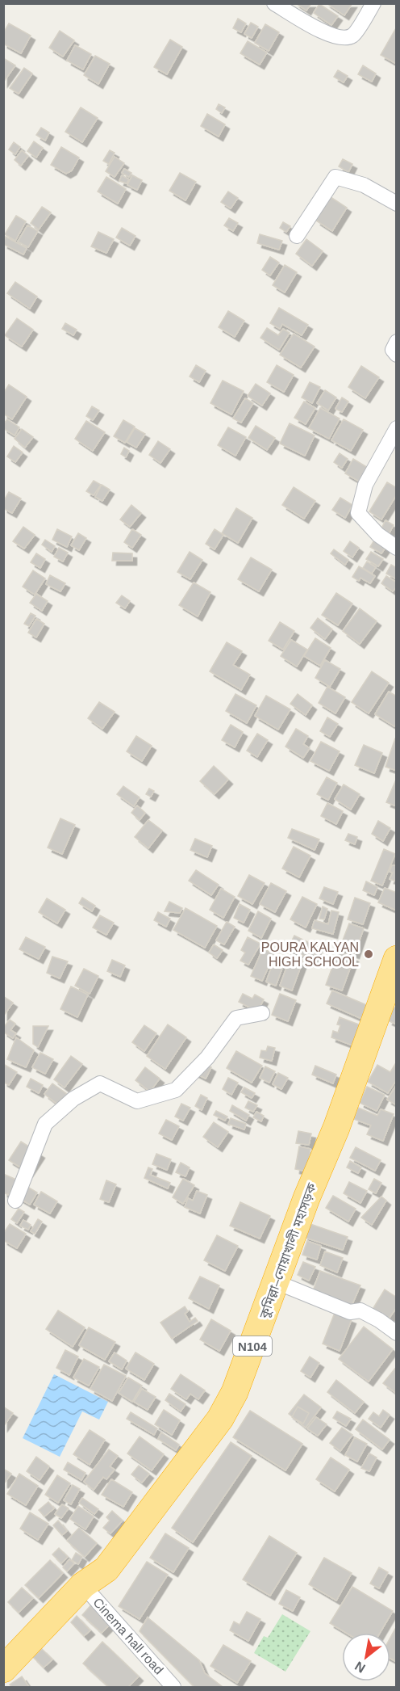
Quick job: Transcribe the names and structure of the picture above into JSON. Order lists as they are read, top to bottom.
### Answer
{
  "streets": {
    "highway": ["কুমিল্লা–নোয়াখালী মহাসড়ক", "N104"],
    "street": ["Cinema hall road"]
  },
  "crossings": [
    ["কুমিল্লা–নোয়াখালী মহাসড়ক", "Cinema hall road"]
  ],
  "places": ["POURA KALYAN HIGH SCHOOL"],
  "north": "bottom left"
}
